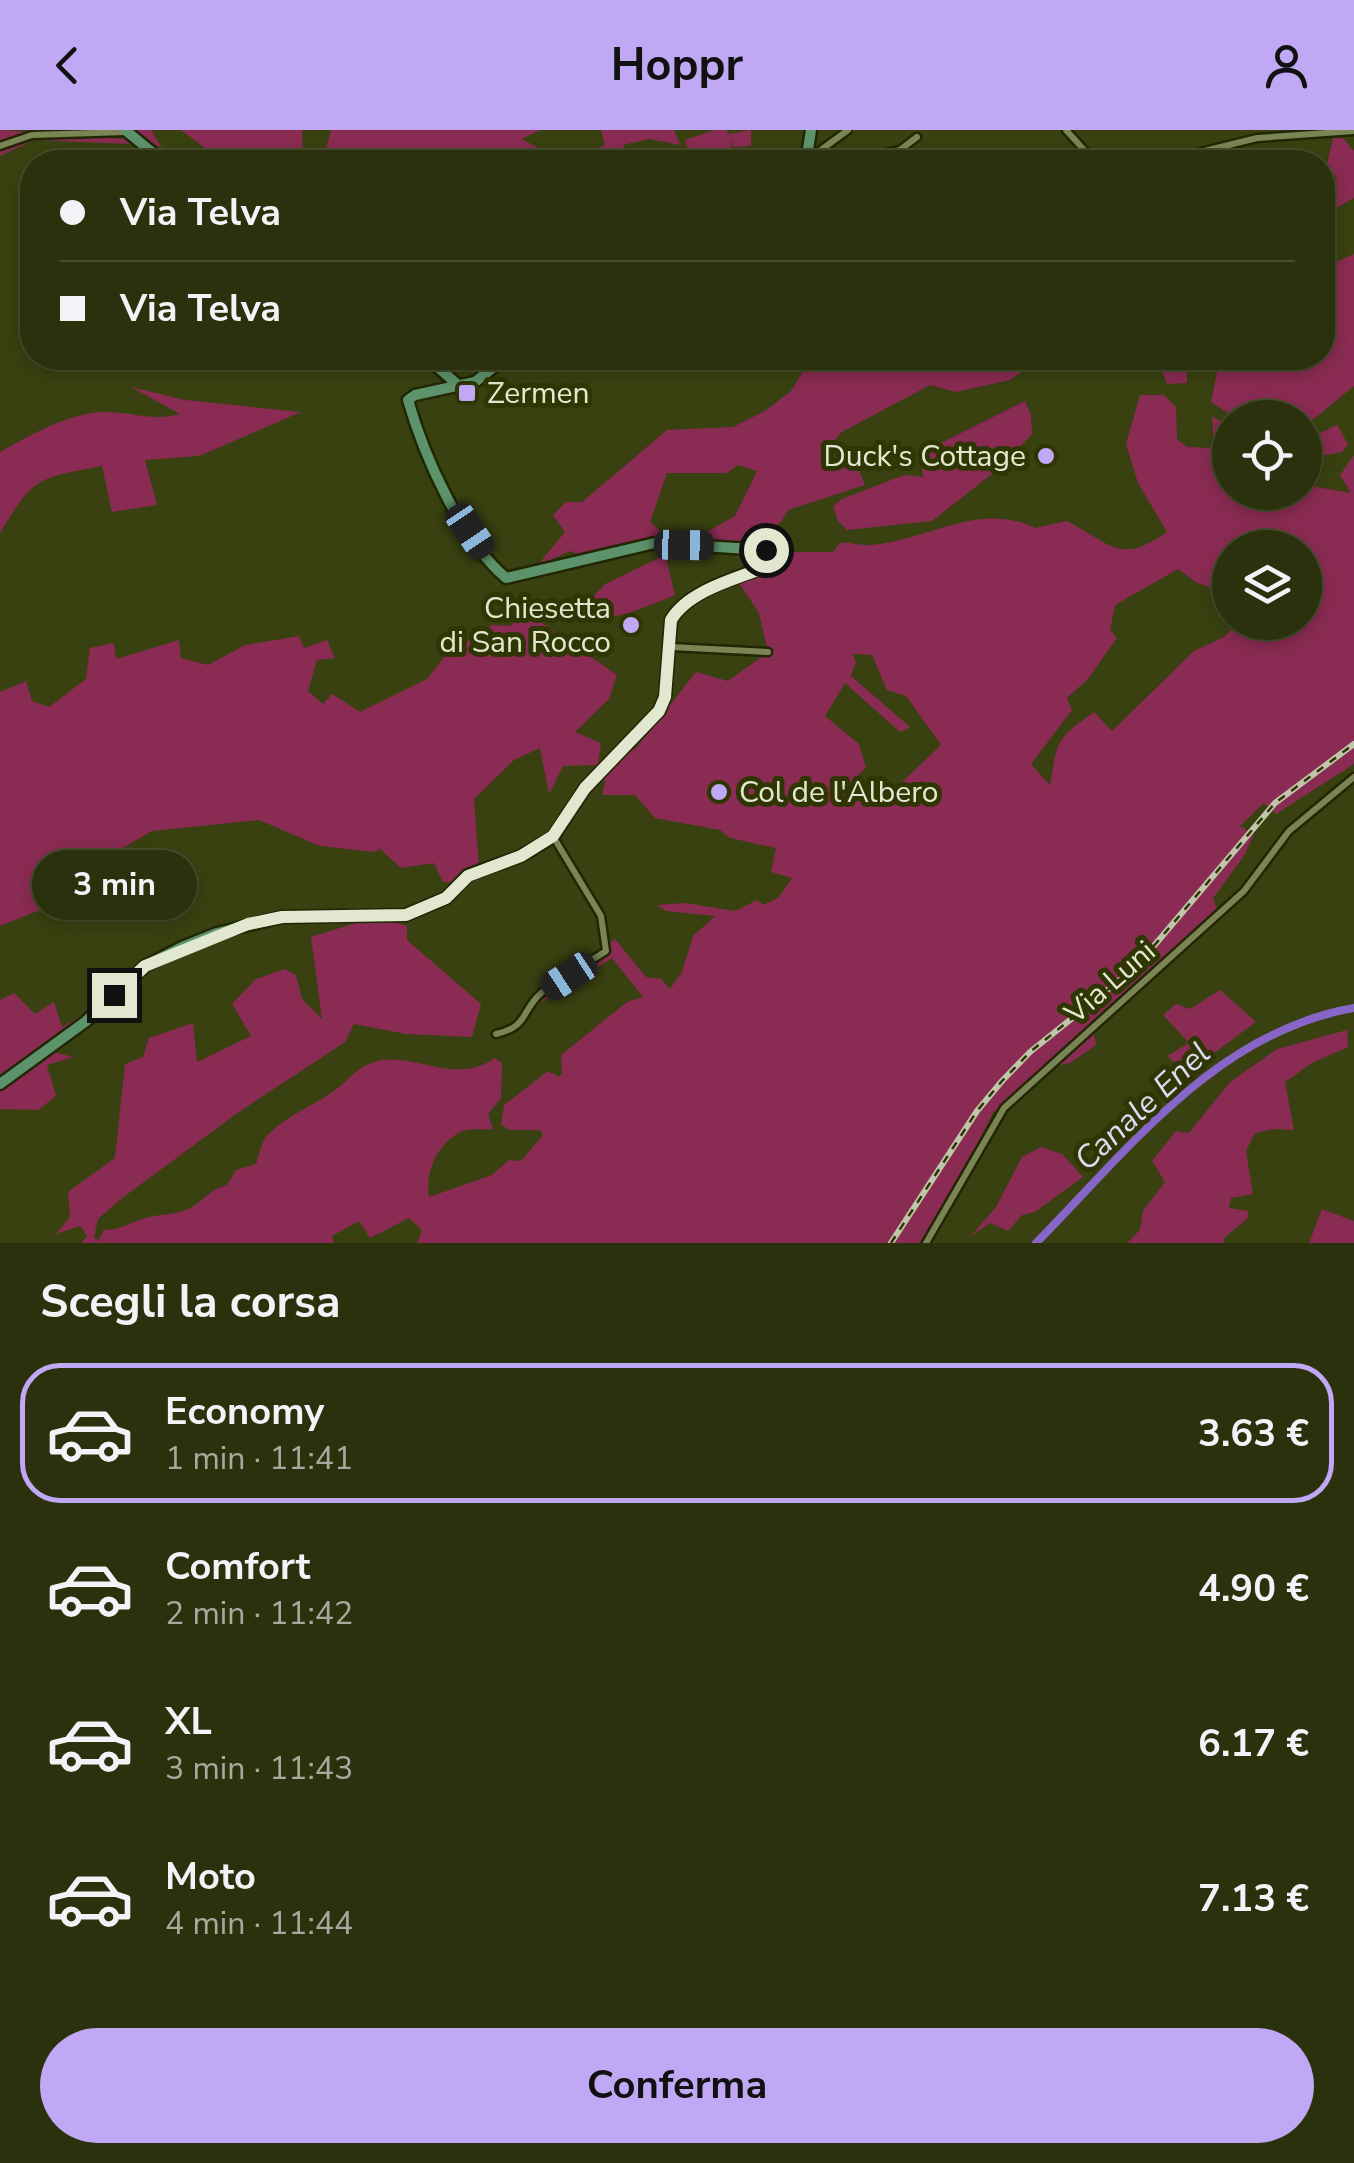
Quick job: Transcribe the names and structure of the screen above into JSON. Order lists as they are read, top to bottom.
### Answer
{
  "streets": {
    "street": ["Via Luni"]
  },
  "water": ["Canale Enel"],
  "places": {
    "transit": ["Zermen"],
    "other": ["Duck's Cottage", "Chiesetta di San Rocco", "Col de l'Albero"]
  },
  "page": {
    "header": "Hoppr",
    "banner": ["Via Telva", "Via Telva"],
    "bubble": "3 min",
    "heading": "Scegli la corsa",
    "list": [
      {
        "name": "Economy",
        "note": "1 min · 11:41",
        "value": "3.63 €"
      },
      {
        "name": "Comfort",
        "note": "2 min · 11:42",
        "value": "4.90 €"
      },
      {
        "name": "XL",
        "note": "3 min · 11:43",
        "value": "6.17 €"
      },
      {
        "name": "Moto",
        "note": "4 min · 11:44",
        "value": "7.13 €"
      }
    ],
    "buttons": "Conferma"
  }
}
